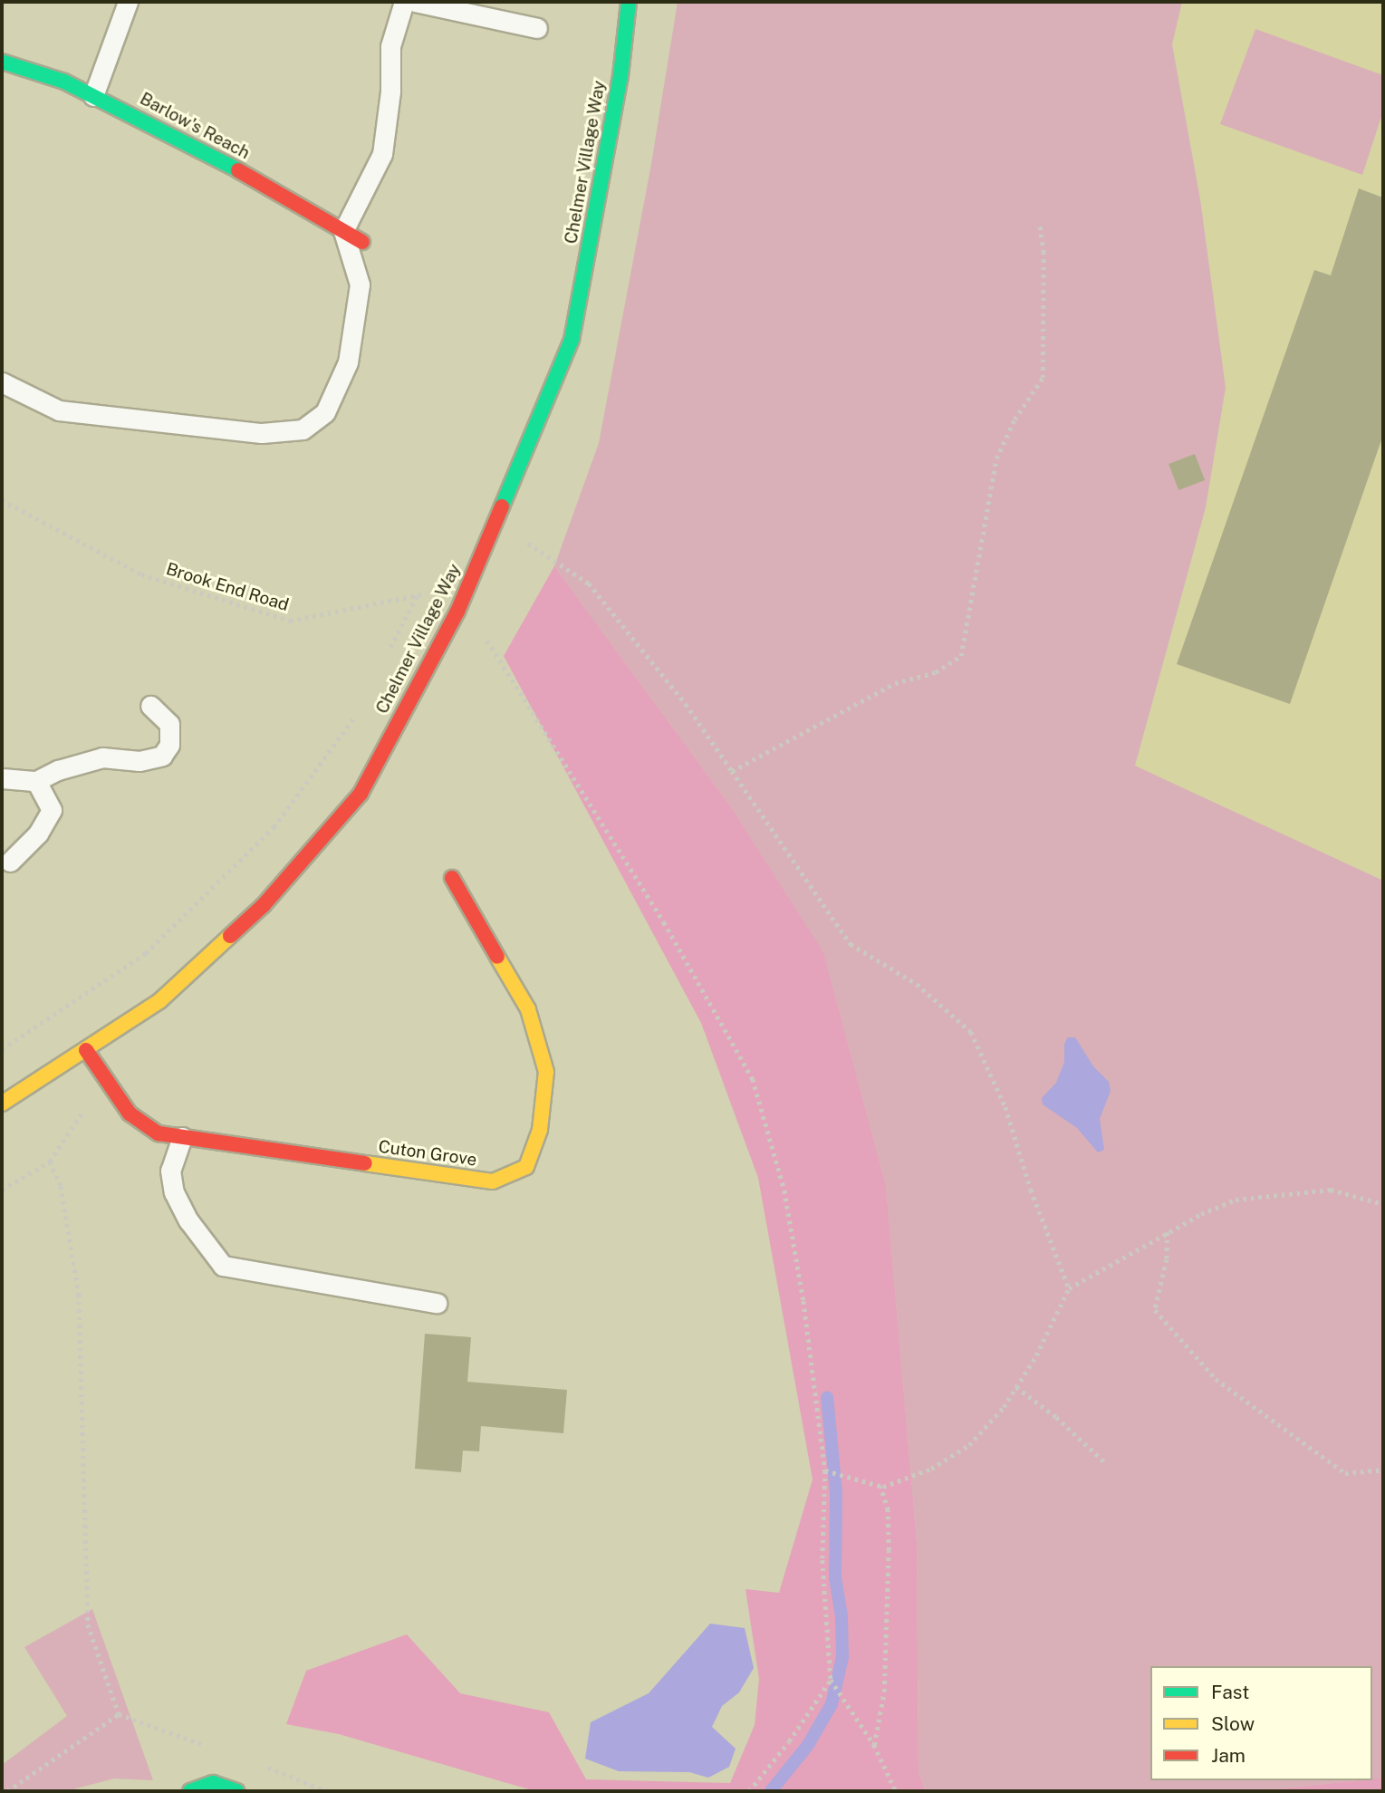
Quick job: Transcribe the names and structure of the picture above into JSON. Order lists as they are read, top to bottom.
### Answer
{
  "streets": {
    "street": ["Barlow's Reach", "Chelmer Village Way", "Cuton Grove"],
    "path": ["Brook End Road"]
  },
  "crossings": [
    ["Chelmer Village Way", "Cuton Grove"]
  ],
  "legend": ["Fast", "Slow", "Jam"]
}
